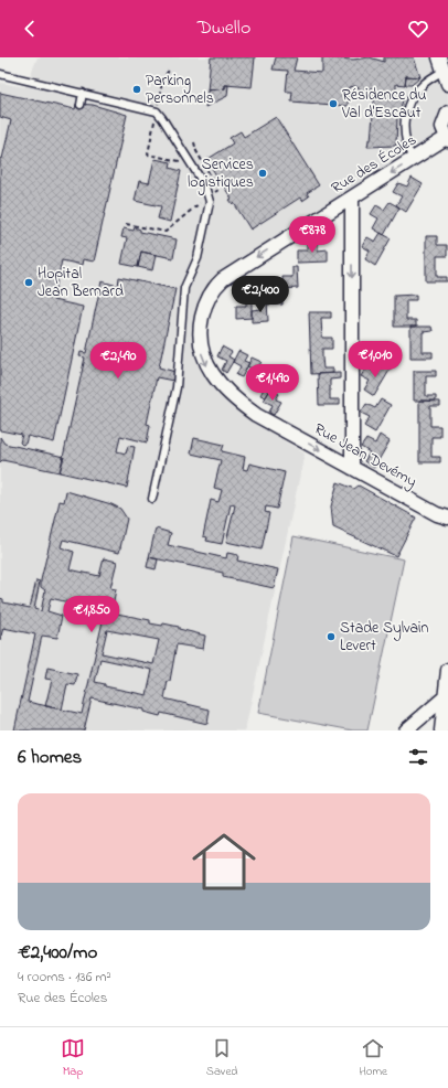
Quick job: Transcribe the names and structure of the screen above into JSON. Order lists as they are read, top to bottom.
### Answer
{
  "streets": {
    "street": ["Rue des Écoles", "Rue Jean Devémy"]
  },
  "crossings": [
    ["Rue des Écoles", "Rue Jean Devémy"]
  ],
  "one_way": ["Rue des Écoles", "Rue Jean Devémy"],
  "places": [
    "Parking Personnels",
    "Résidence du Val d'Escaut",
    "Services logistiques",
    "Hopital Jean Bernard",
    "Stade Sylvain Levert"
  ],
  "page": {
    "header": "Dwello",
    "price": [
      "€878",
      "€2,400",
      "€1,010",
      "€2,490",
      "€1,490",
      "€1,850"
    ],
    "heading": "6 homes",
    "list": [
      {
        "name": "€2,400/mo",
        "note": "4 rooms · 136 m² · Rue des Écoles"
      }
    ],
    "tabs": ["Map", "Saved", "Home"]
  }
}
